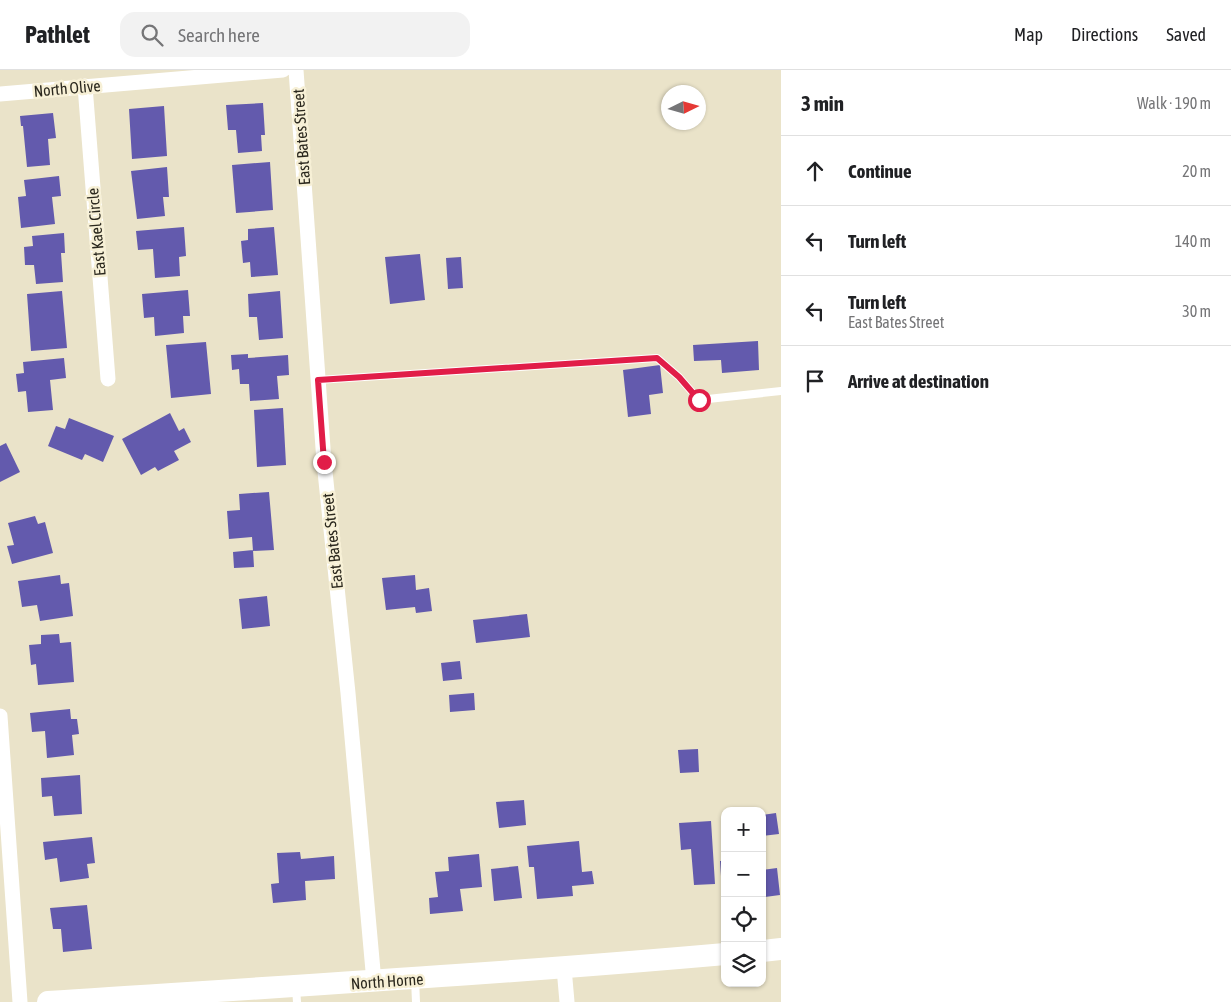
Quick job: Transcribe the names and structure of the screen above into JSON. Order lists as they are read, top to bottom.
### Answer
{
  "streets": {
    "street": [
      "North Olive",
      "East Bates Street",
      "East Kael Circle",
      "North Horne"
    ]
  },
  "crossings": [
    ["North Olive", "East Kael Circle"],
    ["East Bates Street", "North Horne"]
  ],
  "north": "right",
  "page": {
    "header": "Pathlet",
    "search": "Search here",
    "nav": ["Map", "Directions", "Saved"],
    "heading": ["3 min", "Walk · 190 m"],
    "list": [
      ["Continue", "20 m"],
      ["Turn left", "140 m"],
      ["Turn left", "East Bates Street", "30 m"],
      "Arrive at destination"
    ],
    "map_buttons": ["+", "−"]
  }
}
